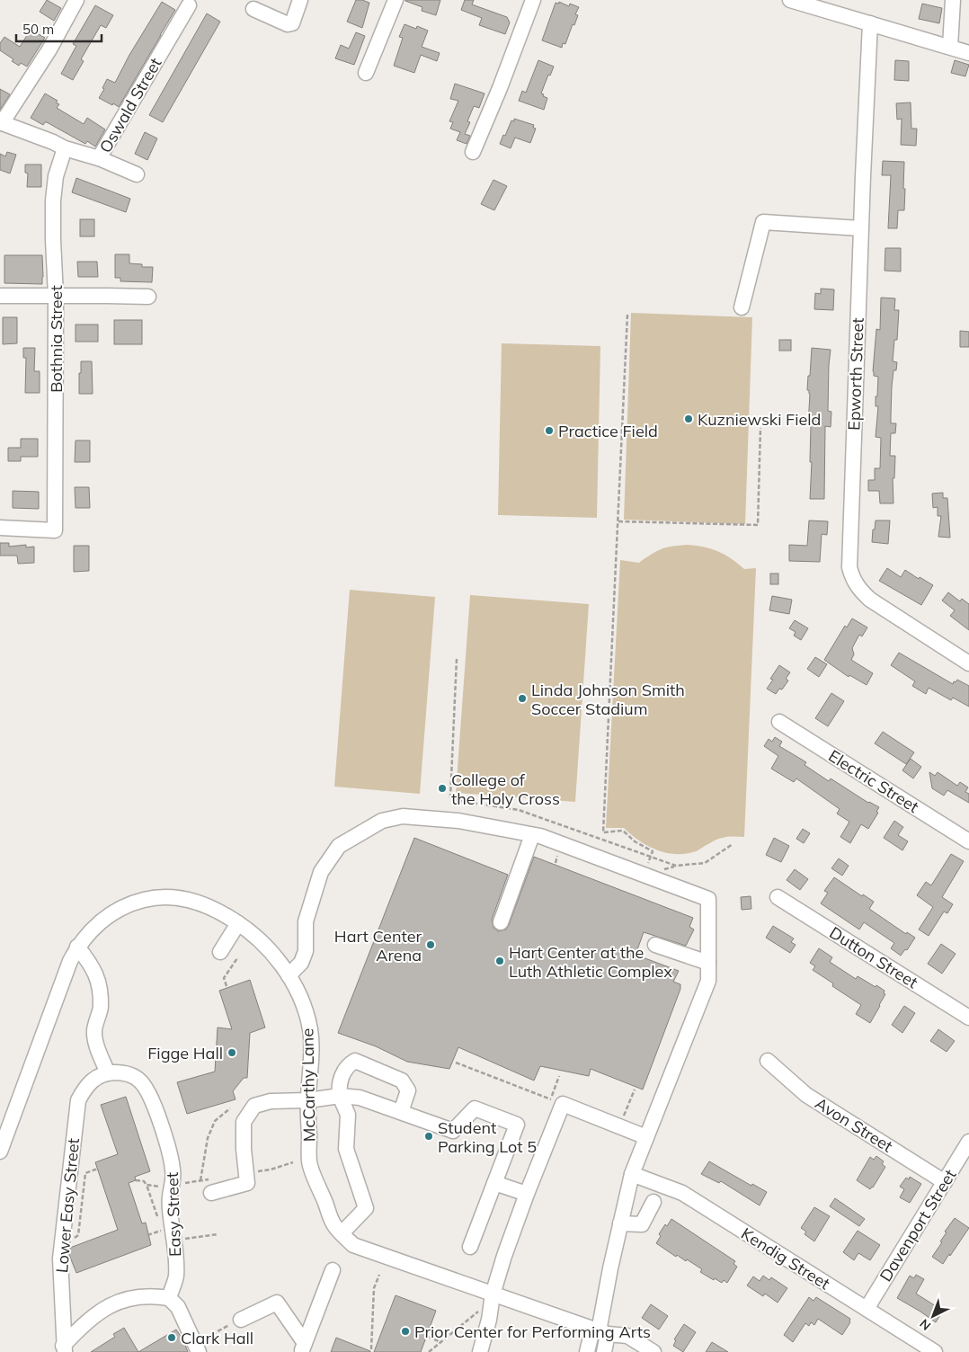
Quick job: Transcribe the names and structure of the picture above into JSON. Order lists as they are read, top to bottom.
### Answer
{
  "streets": {
    "street": [
      "Oswald Street",
      "Bothnia Street",
      "Epworth Street",
      "Electric Street",
      "Dutton Street",
      "McCarthy Lane",
      "Avon Street",
      "Lower Easy Street",
      "Easy Street",
      "Davenport Street",
      "Kendig Street"
    ]
  },
  "crossings": [
    ["Avon Street", "Davenport Street"],
    ["Lower Easy Street", "Easy Street"],
    ["Davenport Street", "Kendig Street"]
  ],
  "places": [
    "Kuzniewski Field",
    "Practice Field",
    "Linda Johnson Smith Soccer Stadium",
    "College of the Holy Cross",
    "Hart Center Arena",
    "Hart Center at the Luth Athletic Complex",
    "Figge Hall",
    "Student Parking Lot 5",
    "Prior Center for Performing Arts",
    "Clark Hall"
  ],
  "scale_bar": "50 m",
  "north": "bottom left"
}
